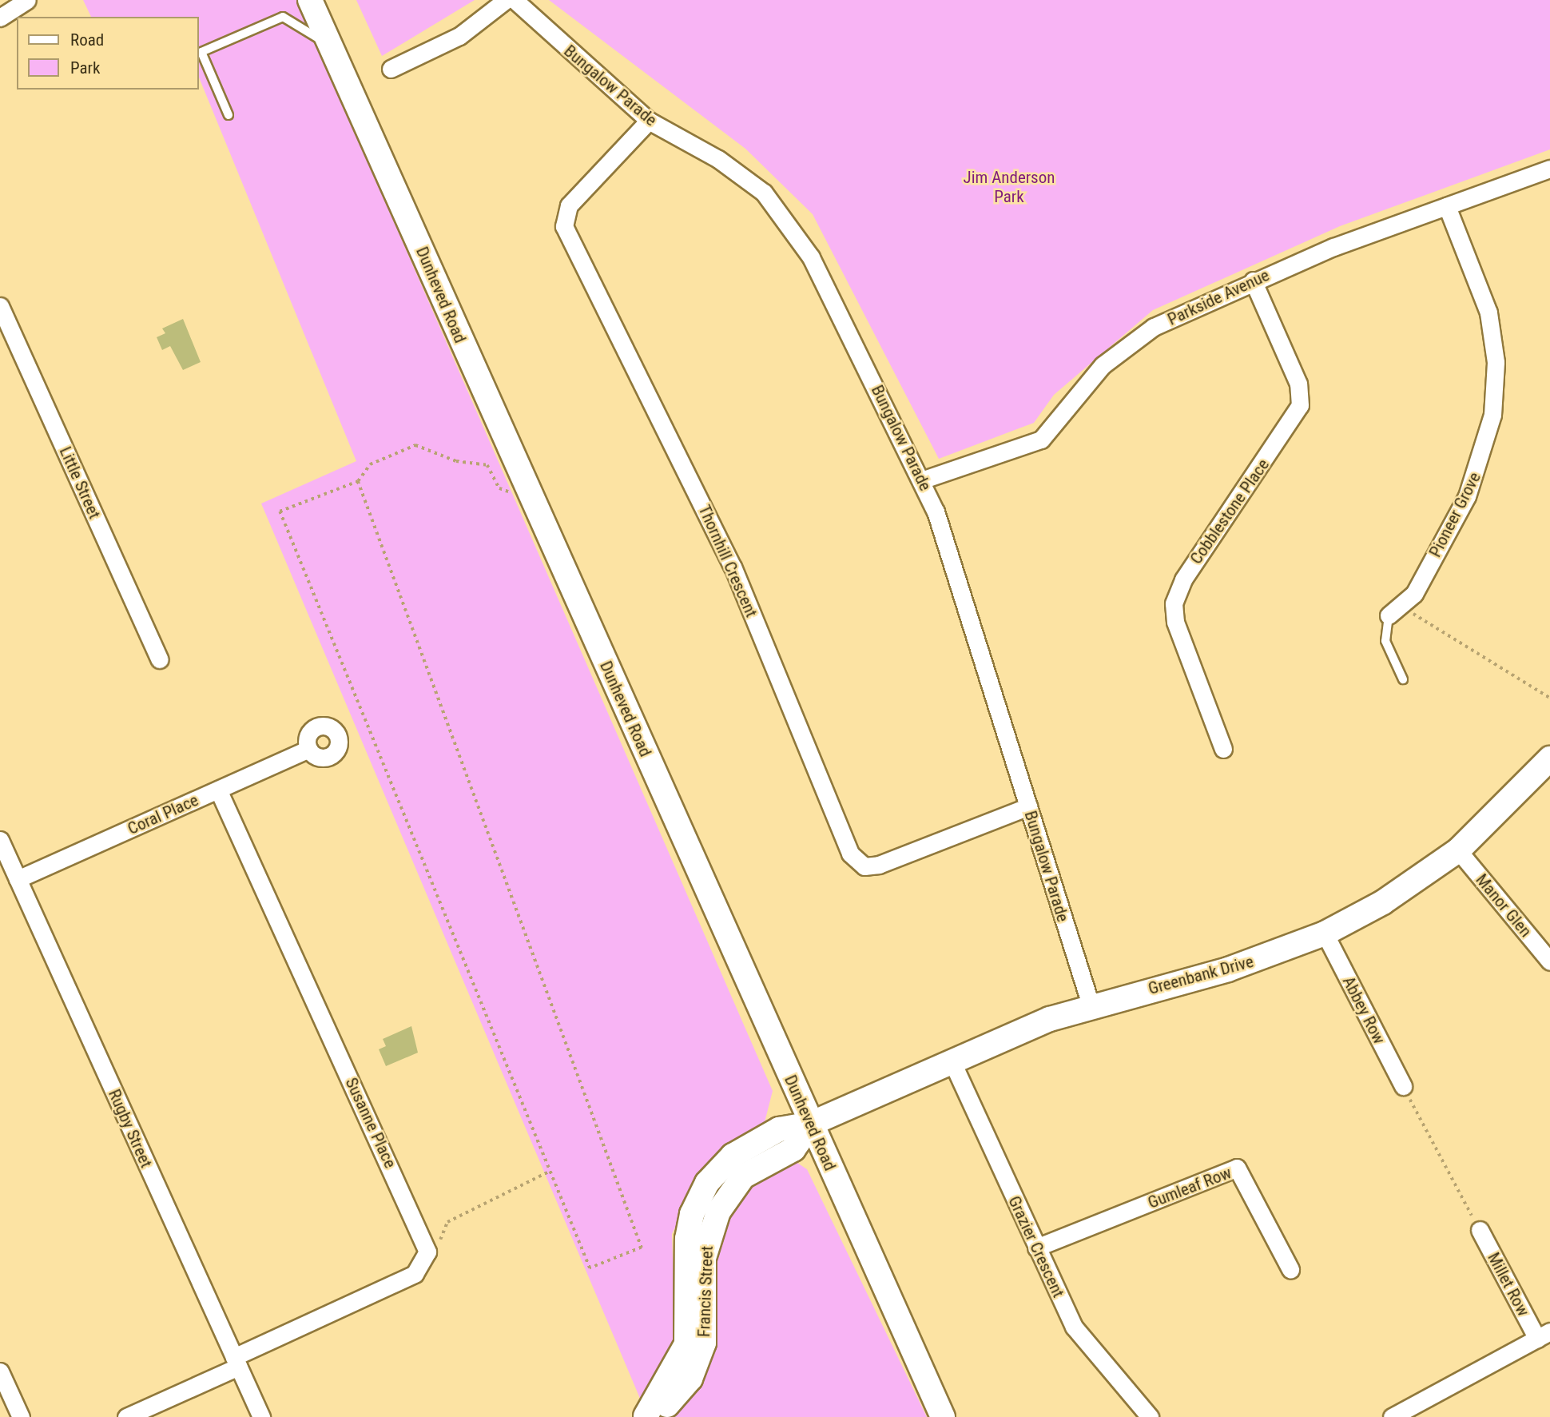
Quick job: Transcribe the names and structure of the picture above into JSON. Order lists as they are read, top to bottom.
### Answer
{
  "streets": {
    "main road": ["Dunheved Road", "Greenbank Drive", "Francis Street"],
    "street": [
      "Bungalow Parade",
      "Parkside Avenue",
      "Little Street",
      "Cobblestone Place",
      "Pioneer Grove",
      "Thornhill Crescent",
      "Coral Place",
      "Manor Glen",
      "Abbey Row",
      "Susanne Place",
      "Rugby Street",
      "Gumleaf Row",
      "Grazier Crescent",
      "Millet Row"
    ]
  },
  "crossings": [
    ["Bungalow Parade", "Parkside Avenue"],
    ["Bungalow Parade", "Thornhill Crescent"],
    ["Bungalow Parade", "Greenbank Drive"],
    ["Dunheved Road", "Greenbank Drive"],
    ["Dunheved Road", "Francis Street"],
    ["Parkside Avenue", "Cobblestone Place"],
    ["Parkside Avenue", "Pioneer Grove"],
    ["Coral Place", "Susanne Place"],
    ["Coral Place", "Rugby Street"],
    ["Manor Glen", "Greenbank Drive"],
    ["Greenbank Drive", "Abbey Row"],
    ["Greenbank Drive", "Grazier Crescent"],
    ["Greenbank Drive", "Francis Street"],
    ["Gumleaf Row", "Grazier Crescent"]
  ],
  "parks": ["Jim Anderson Park"],
  "legend": ["Road", "Park"]
}
